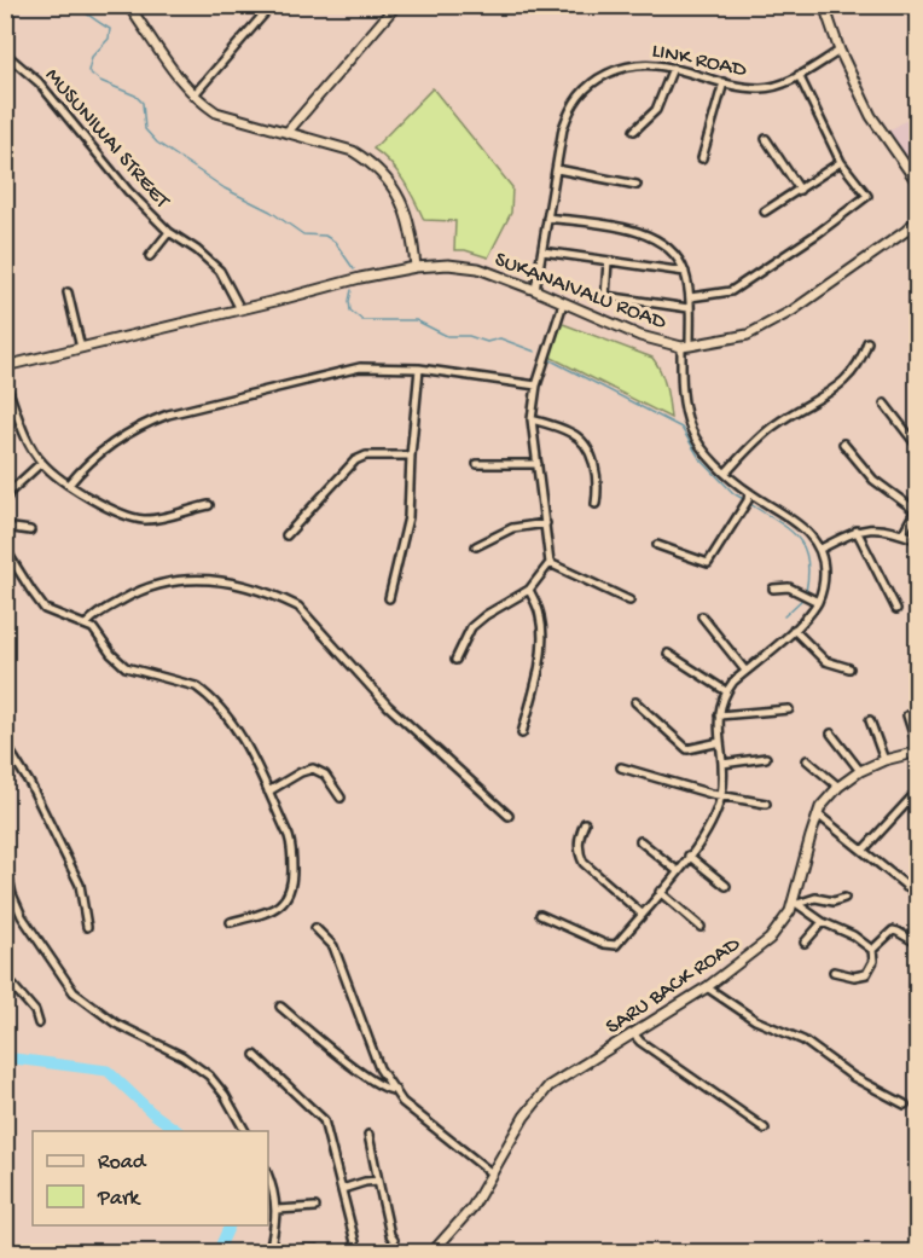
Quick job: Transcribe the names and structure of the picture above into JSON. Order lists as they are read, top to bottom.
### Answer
{
  "streets": {
    "main road": ["SUKANAIVALU ROAD", "SARU BACK ROAD"],
    "street": ["LINK ROAD", "MUSUNIWAI STREET"]
  },
  "crossings": [
    ["LINK ROAD", "SUKANAIVALU ROAD"],
    ["MUSUNIWAI STREET", "SUKANAIVALU ROAD"]
  ],
  "legend": ["Road", "Park"]
}
